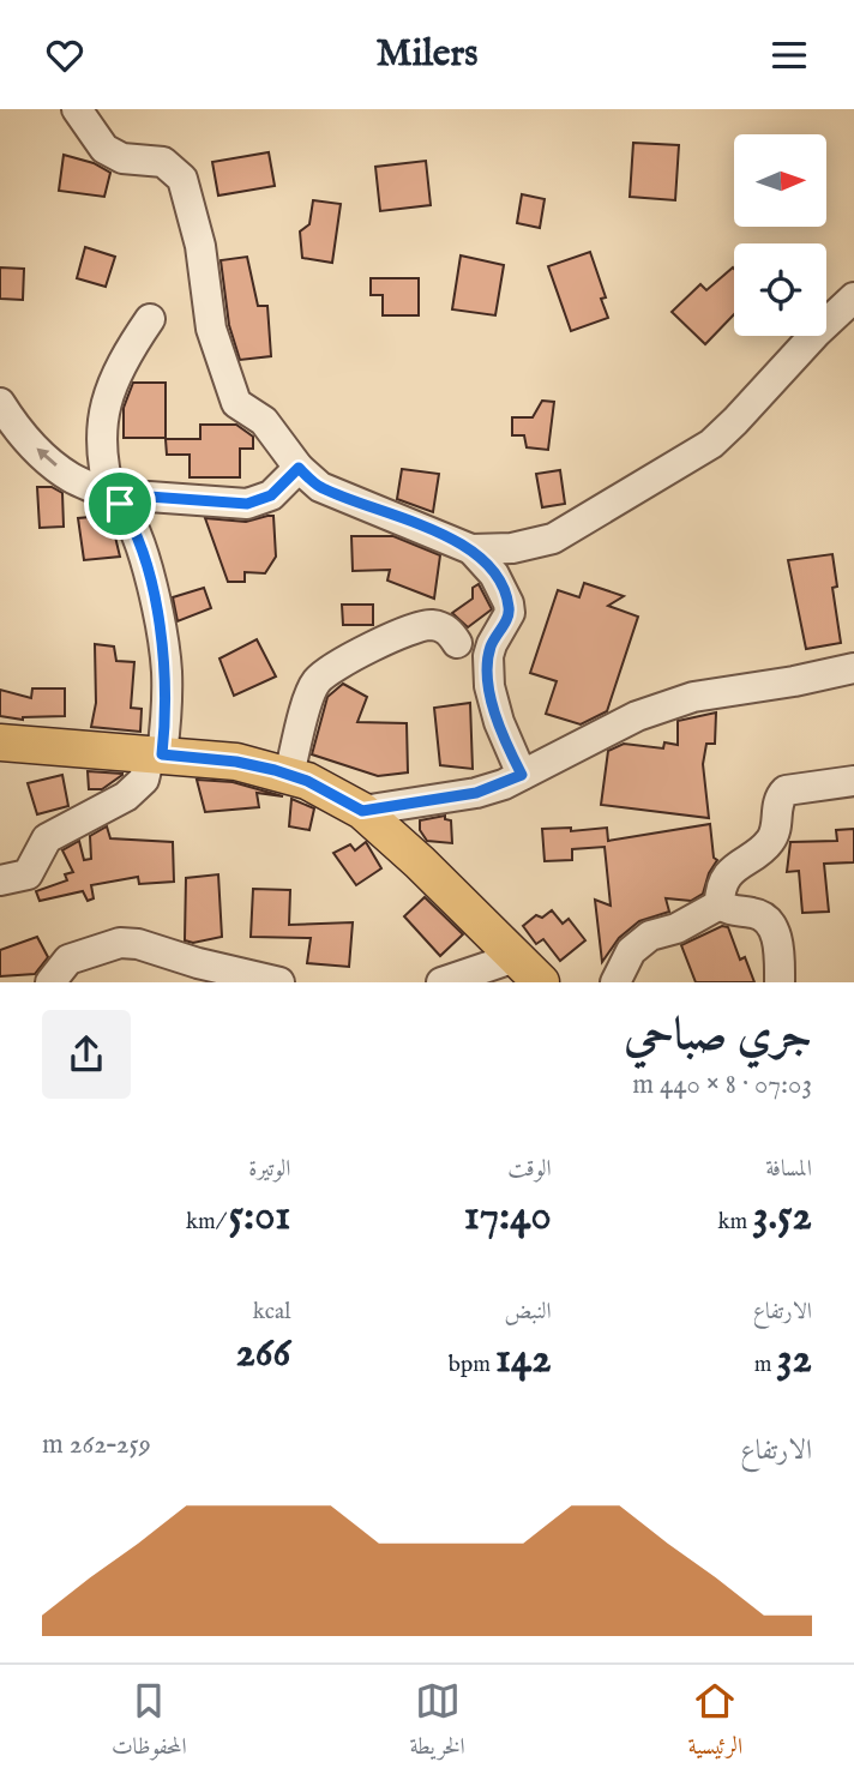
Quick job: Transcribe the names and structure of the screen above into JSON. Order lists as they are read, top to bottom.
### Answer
{
  "north": "right",
  "page": {
    "header": "Milers",
    "heading": ["جري صباحي", "07:03 · 8 × 440 m"],
    "stats": [
      ["المسافة", "3.52 km"],
      ["الوقت", "17:40"],
      ["الوتيرة", "5:01 /km"],
      ["الارتفاع", "32 m"],
      ["النبض", "142 bpm"],
      ["kcal", "266"]
    ],
    "chart": ["الارتفاع", "259–262 m"],
    "tabs": ["الرئيسية", "الخريطة", "المحفوظات"]
  }
}
